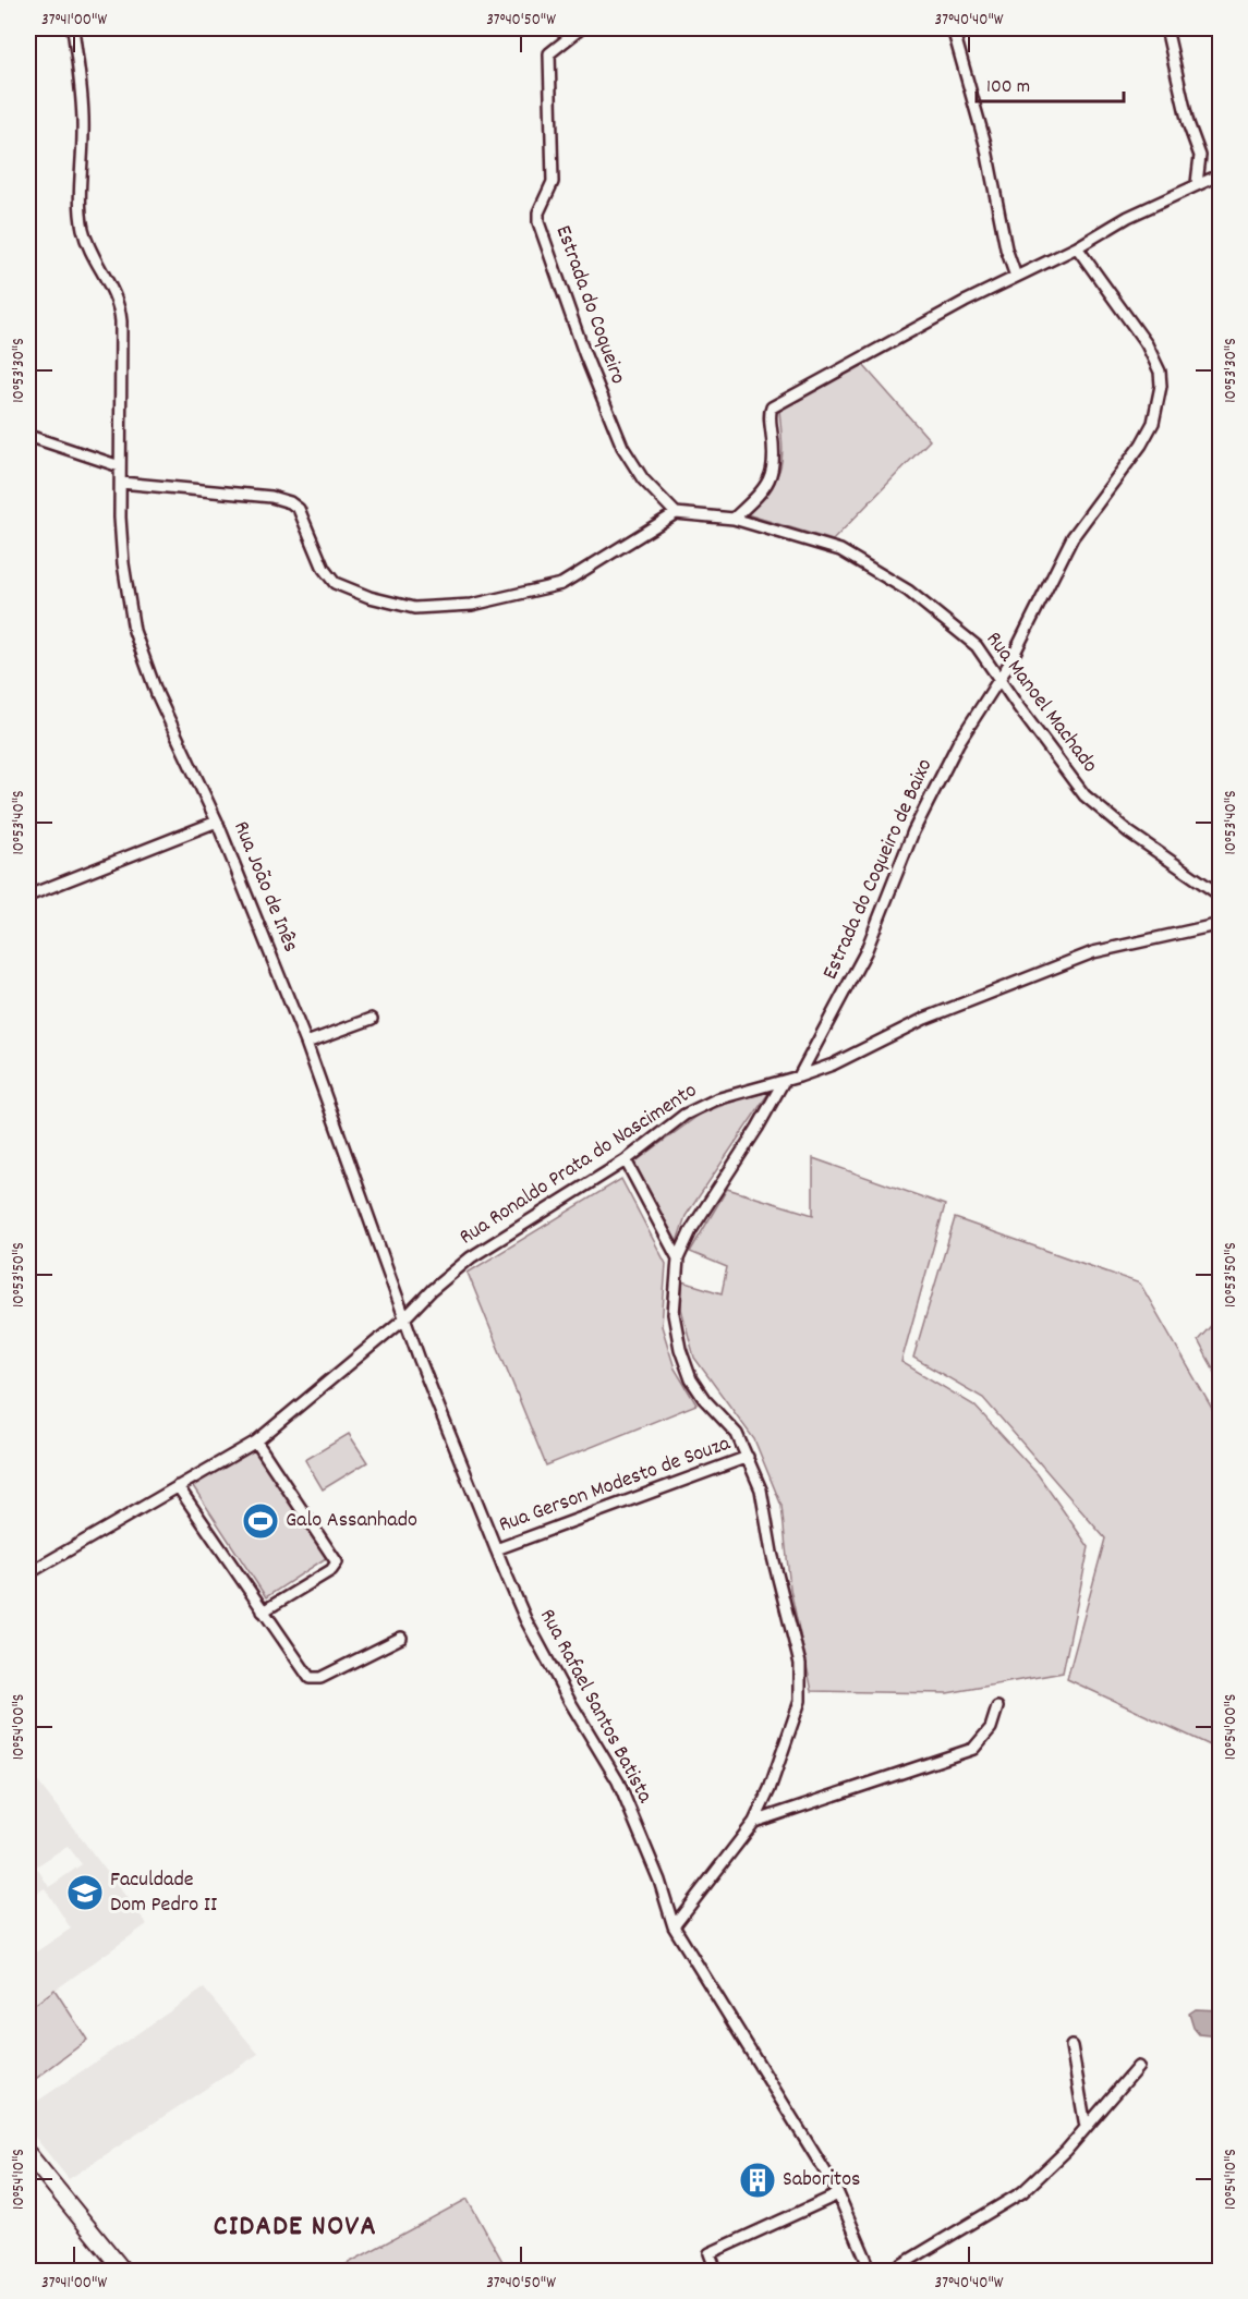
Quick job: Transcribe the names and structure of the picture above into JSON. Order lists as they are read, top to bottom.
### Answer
{
  "streets": {
    "street": [
      "Estrada do Coqueiro",
      "Rua Manoel Machado",
      "Estrada do Coqueiro de Baixo",
      "Rua João de Inês",
      "Rua Ronaldo Prata do Nascimento",
      "Rua Gerson Modesto de Souza",
      "Rua Rafael Santos Batista"
    ]
  },
  "crossings": [
    ["Estrada do Coqueiro", "Rua Manoel Machado"],
    ["Rua Manoel Machado", "Estrada do Coqueiro de Baixo"],
    ["Estrada do Coqueiro de Baixo", "Rua Ronaldo Prata do Nascimento"],
    ["Rua João de Inês", "Rua Ronaldo Prata do Nascimento"],
    ["Rua João de Inês", "Rua Rafael Santos Batista"],
    ["Rua Ronaldo Prata do Nascimento", "Rua Rafael Santos Batista"],
    ["Rua Gerson Modesto de Souza", "Rua Rafael Santos Batista"]
  ],
  "districts": ["CIDADE NOVA"],
  "places": {
    "sports": ["Galo Assanhado"],
    "school or university": ["Faculdade Dom Pedro II"],
    "building": ["Saboritos"]
  },
  "scale_bar": "100 m",
  "coordinates": [
    "37°41'00\"W",
    "37°40'50\"W",
    "37°40'40\"W",
    "10°53'30\"S",
    "10°53'40\"S",
    "10°53'50\"S",
    "10°54'00\"S",
    "10°54'10\"S"
  ]
}
